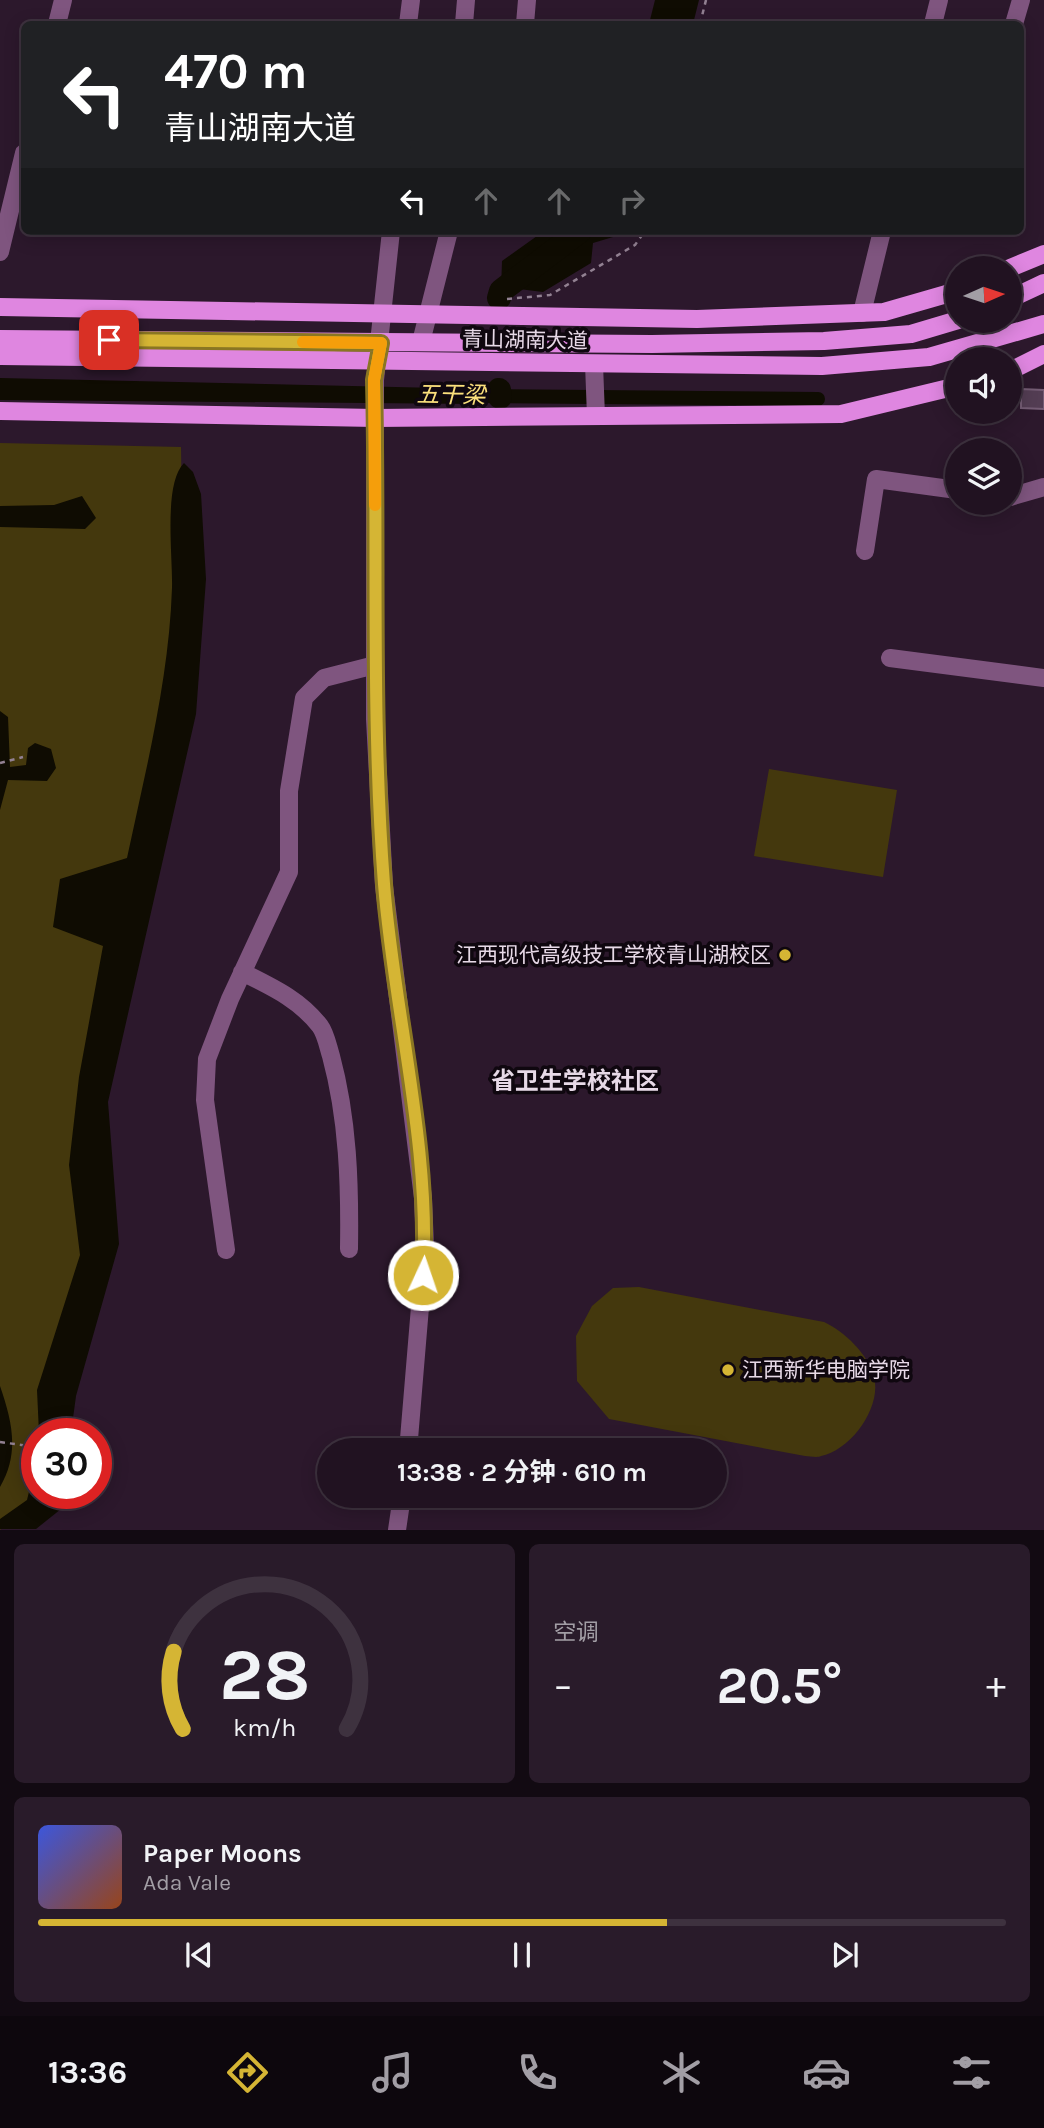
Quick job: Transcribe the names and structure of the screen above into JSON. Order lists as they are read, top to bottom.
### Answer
{
  "streets": {
    "main road": ["青山湖南大道"]
  },
  "districts": ["省卫生学校社区"],
  "water": ["五干梁"],
  "places": ["江西现代高级技工学校青山湖校区", "江西新华电脑学院"],
  "north": "right",
  "page": {
    "turn": ["470 m", "青山湖南大道"],
    "limit": "30",
    "trip": "13:38 · 2 分钟 · 610 m",
    "tile": "空调",
    "heat": ["−", "20.5°", "+"],
    "song": ["Paper Moons", "Ada Vale"],
    "tabs": "13:36",
    "gauge": ["28", "km/h"]
  }
}
